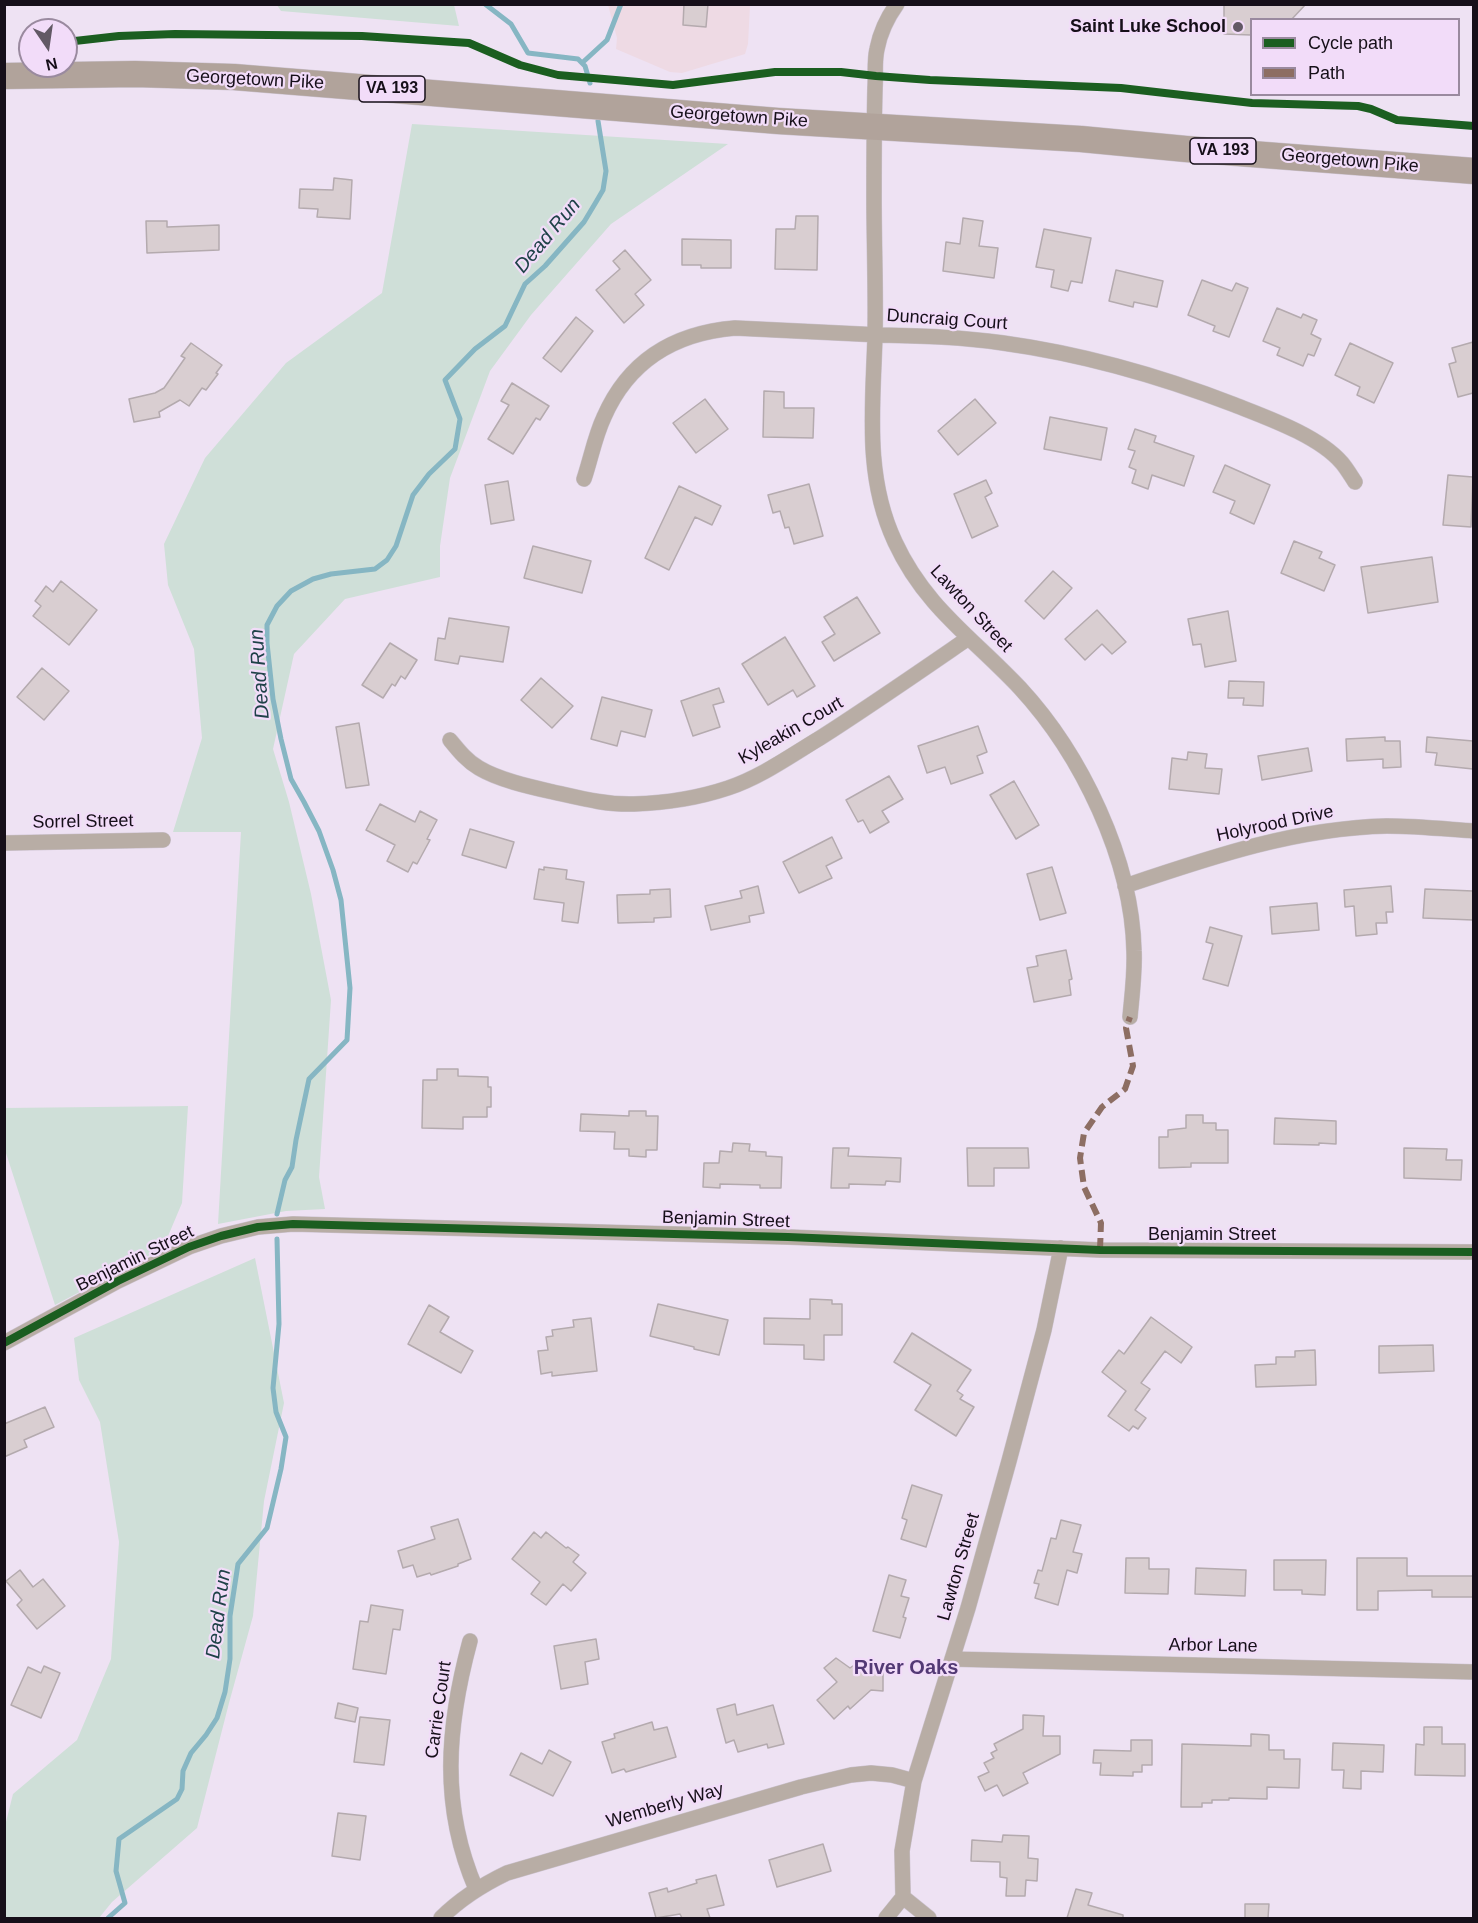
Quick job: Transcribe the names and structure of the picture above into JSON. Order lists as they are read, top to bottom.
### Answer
{
  "streets": {
    "main road": ["Georgetown Pike", "VA 193"],
    "street": [
      "Duncraig Court",
      "Lawton Street",
      "Kyleakin Court",
      "Sorrel Street",
      "Holyrood Drive",
      "Benjamin Street",
      "Arbor Lane",
      "Carrie Court",
      "Wemberly Way"
    ]
  },
  "crossings": [
    ["Georgetown Pike", "Lawton Street"],
    ["Duncraig Court", "Lawton Street"],
    ["Lawton Street", "Kyleakin Court"],
    ["Lawton Street", "Holyrood Drive"],
    ["Lawton Street", "Benjamin Street"],
    ["Lawton Street", "Arbor Lane"],
    ["Lawton Street", "Wemberly Way"],
    ["Carrie Court", "Wemberly Way"]
  ],
  "districts": ["River Oaks"],
  "water": ["Dead Run"],
  "places": ["Saint Luke School"],
  "legend": ["Cycle path", "Path"],
  "north": "bottom"
}
